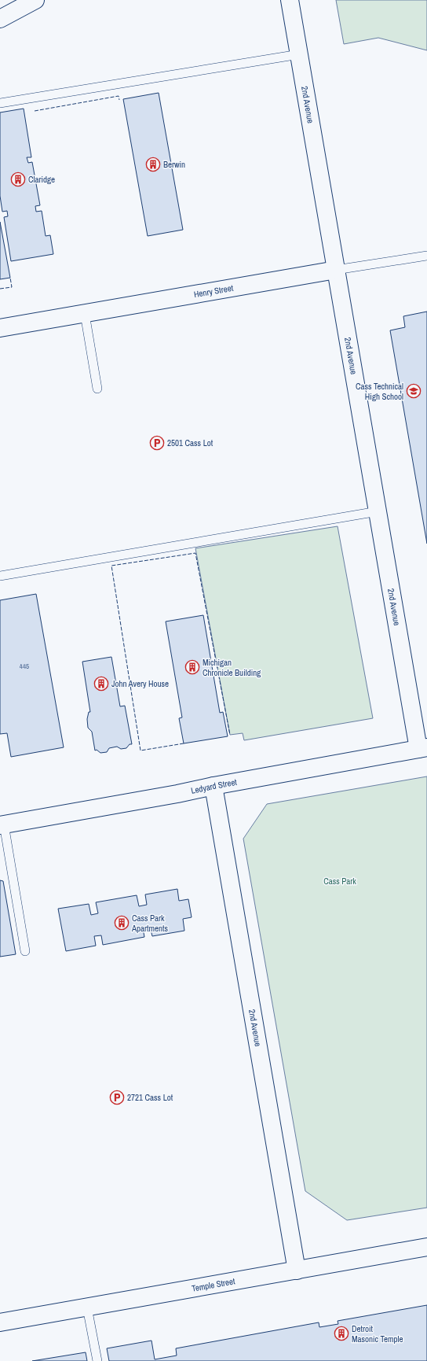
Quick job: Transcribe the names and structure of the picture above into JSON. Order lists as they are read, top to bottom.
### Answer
{
  "streets": {
    "street": [
      "2nd Avenue",
      "Henry Street",
      "Ledyard Street",
      "Temple Street"
    ]
  },
  "crossings": [
    ["2nd Avenue", "Henry Street"],
    ["2nd Avenue", "Ledyard Street"],
    ["2nd Avenue", "Temple Street"]
  ],
  "parks": ["Cass Park"],
  "places": {
    "building": [
      "Berwin",
      "Claridge",
      "Michigan Chronicle Building",
      "John Avery House",
      "Cass Park Apartments",
      "Detroit Masonic Temple"
    ],
    "school or university": ["Cass Technical High School"],
    "parking": ["2501 Cass Lot", "2721 Cass Lot"]
  },
  "house_numbers": ["445"]
}
